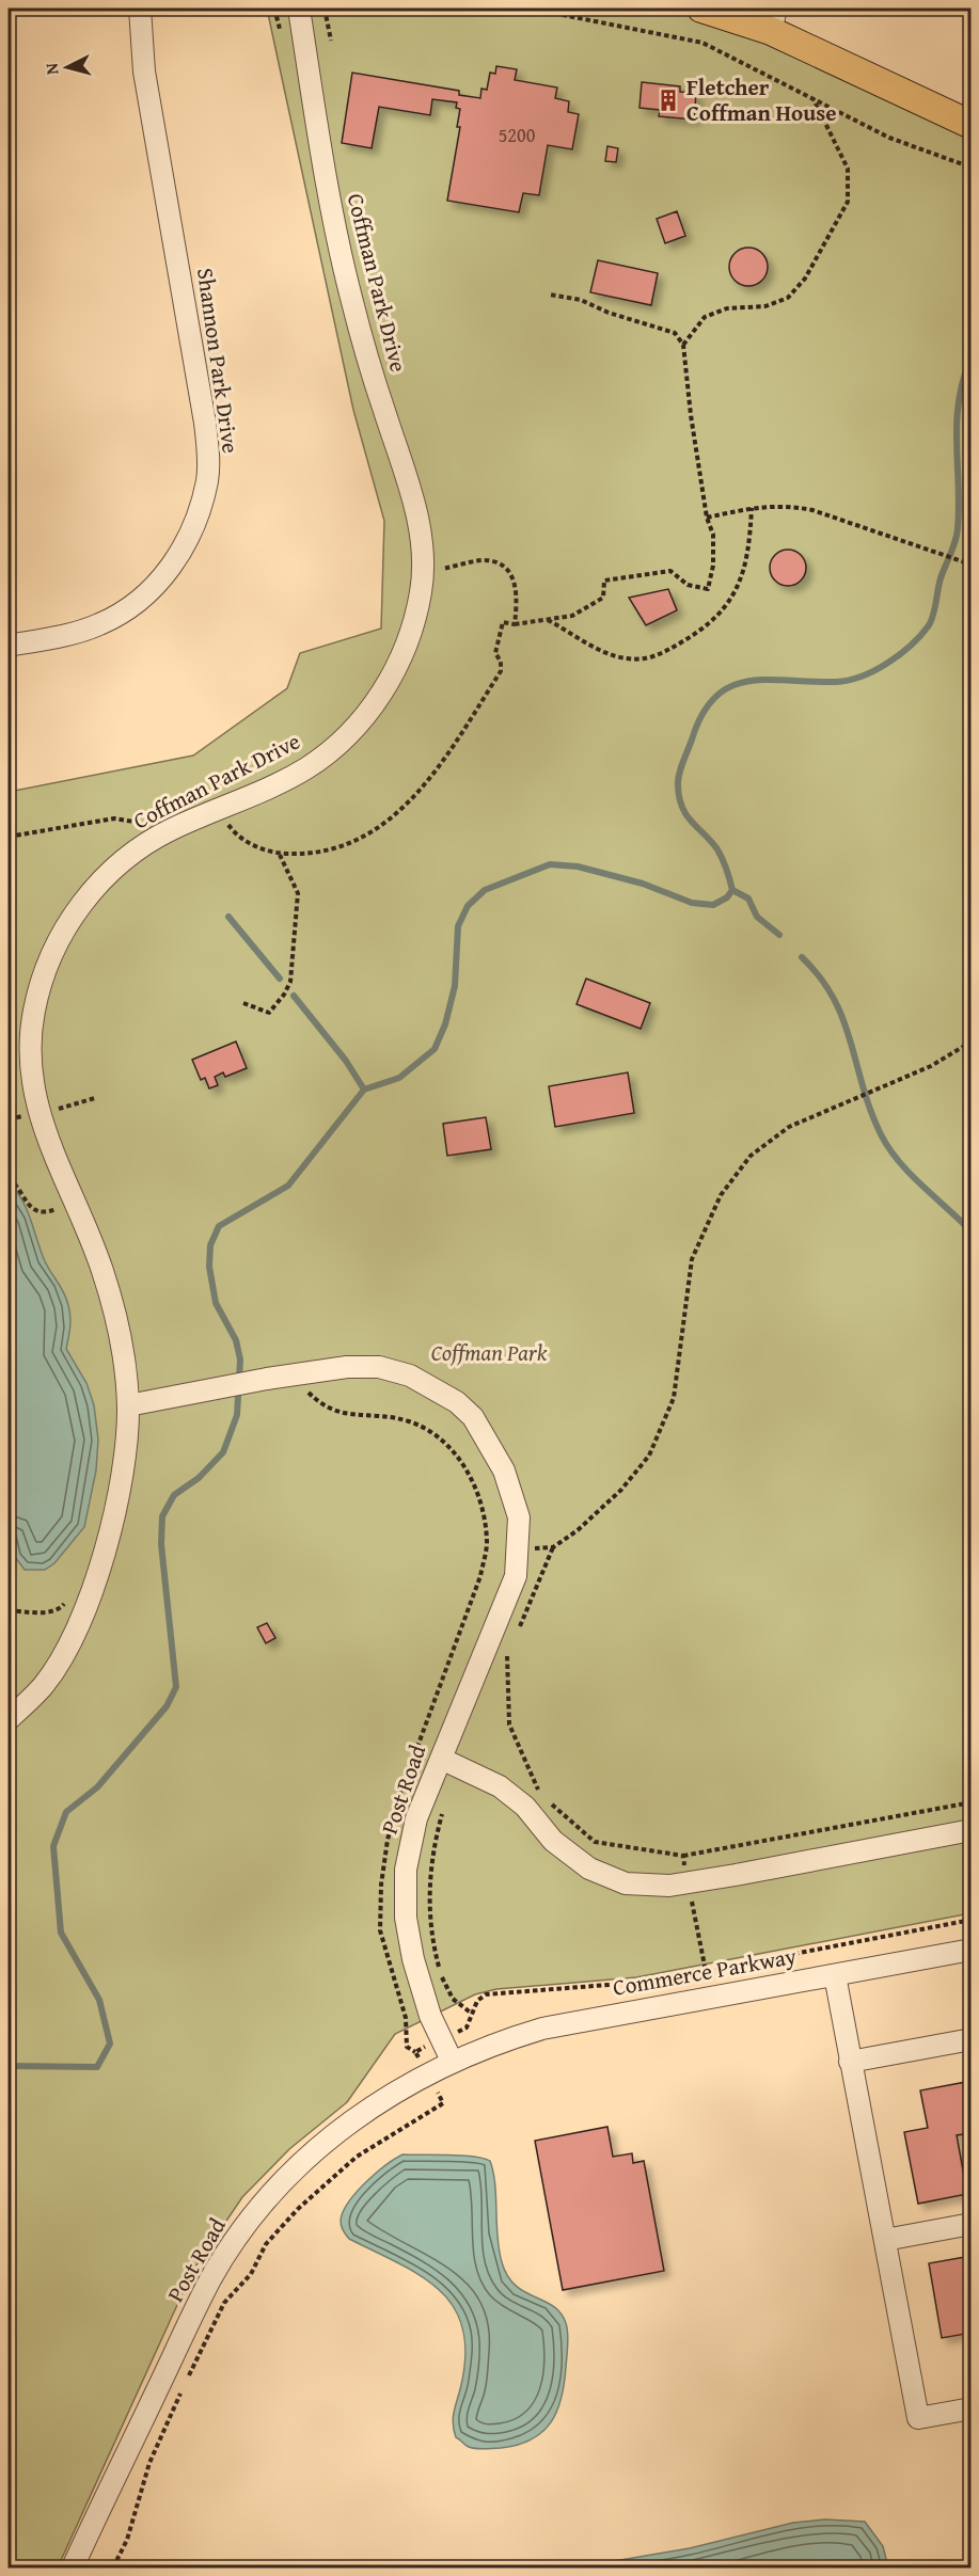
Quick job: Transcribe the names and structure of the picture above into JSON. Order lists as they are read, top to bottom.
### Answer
{
  "streets": {
    "street": [
      "Coffman Park Drive",
      "Shannon Park Drive",
      "Post Road",
      "Commerce Parkway"
    ]
  },
  "crossings": [
    ["Coffman Park Drive", "Post Road"],
    ["Post Road", "Commerce Parkway"]
  ],
  "parks": ["Coffman Park"],
  "places": {
    "building": ["Fletcher Coffman House"]
  },
  "house_numbers": ["5200"],
  "north": "left"
}
